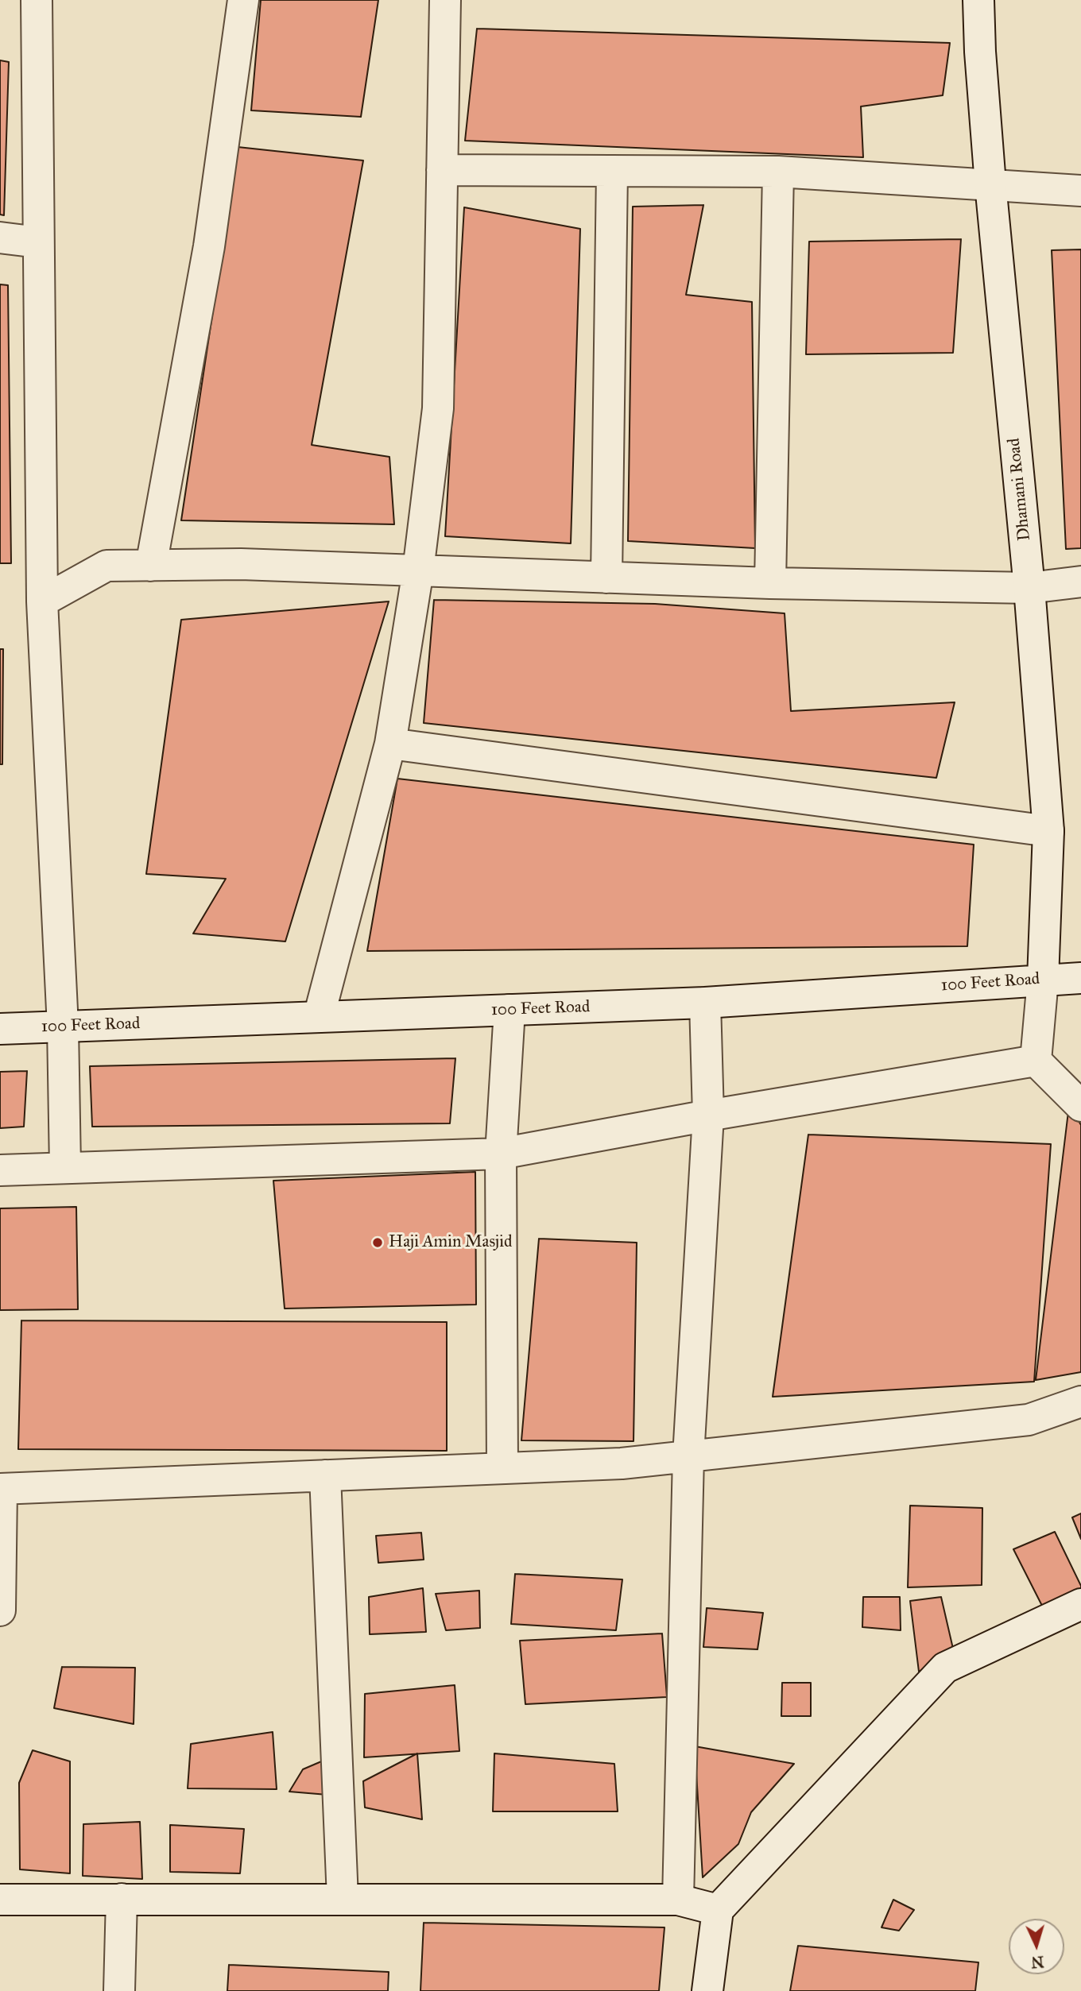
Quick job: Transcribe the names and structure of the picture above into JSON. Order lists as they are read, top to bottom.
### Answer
{
  "streets": {
    "street": ["Dhamani Road", "100 Feet Road"]
  },
  "crossings": [
    ["Dhamani Road", "100 Feet Road"]
  ],
  "places": ["Haji Amin Masjid"],
  "north": "bottom"
}
